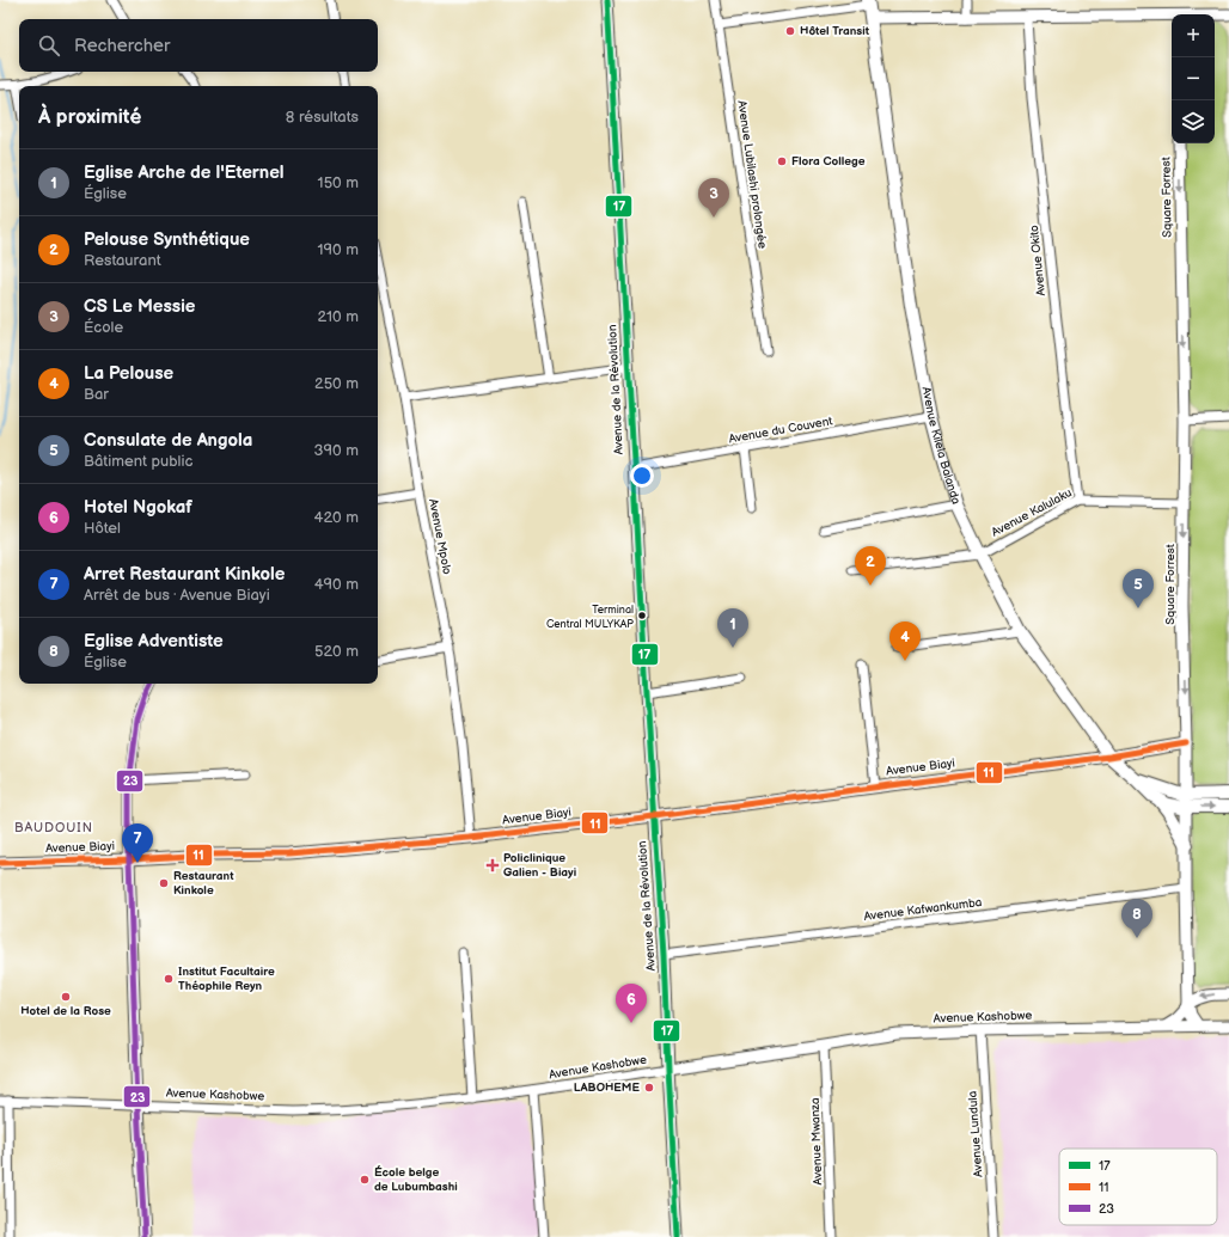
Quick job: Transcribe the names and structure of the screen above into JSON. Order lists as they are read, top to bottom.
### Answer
{
  "streets": {
    "main road": ["Avenue Kilela Balanda"],
    "street": [
      "Avenue Lubilashi prolongée",
      "Square Forrest",
      "Avenue Okito",
      "Avenue de la Révolution",
      "Avenue du Couvent",
      "Avenue Kalulaku",
      "Avenue Mpolo",
      "Avenue Biayi",
      "Avenue Kafwankumba",
      "Avenue Kashobwe",
      "Avenue Lundula",
      "Avenue Mwanza"
    ]
  },
  "crossings": [
    ["Square Forrest", "Avenue Kilela Balanda"],
    ["Square Forrest", "Avenue Kalulaku"],
    ["Square Forrest", "Avenue Biayi"],
    ["Square Forrest", "Avenue Kafwankumba"],
    ["Square Forrest", "Avenue Kashobwe"],
    ["Avenue Okito", "Avenue Kalulaku"],
    ["Avenue de la Révolution", "Avenue du Couvent"],
    ["Avenue de la Révolution", "Avenue Biayi"],
    ["Avenue de la Révolution", "Avenue Kafwankumba"],
    ["Avenue de la Révolution", "Avenue Kashobwe"],
    ["Avenue du Couvent", "Avenue Kilela Balanda"],
    ["Avenue Kilela Balanda", "Avenue Kalulaku"],
    ["Avenue Kilela Balanda", "Avenue Biayi"],
    ["Avenue Mpolo", "Avenue Biayi"],
    ["Avenue Kashobwe", "Avenue Lundula"],
    ["Avenue Kashobwe", "Avenue Mwanza"]
  ],
  "one_way": ["Square Forrest"],
  "districts": ["BAUDOUIN"],
  "places": {
    "other": [
      "Hôtel Transit",
      "Flora College",
      "Terminal Central MULYKAP",
      "Restaurant Kinkole",
      "Institut Facultaire Théophile Reyn",
      "Hotel de la Rose",
      "LABOHEME",
      "École belge de Lubumbashi"
    ],
    "health": ["Policlinique Galien - Biayi"]
  },
  "lines": ["transit line 17", "transit line 23", "transit line 11"],
  "legend": ["17", "11", "23"],
  "page": {
    "map_buttons": ["+", "−"],
    "search": "Rechercher",
    "heading": ["À proximité", "8 résultats"],
    "list": [
      {
        "mark": "1",
        "name": "Eglise Arche de l'Eternel",
        "note": "Église",
        "value": "150 m"
      },
      {
        "mark": "2",
        "name": "Pelouse Synthétique",
        "note": "Restaurant",
        "value": "190 m"
      },
      {
        "mark": "3",
        "name": "CS Le Messie",
        "note": "École",
        "value": "210 m"
      },
      {
        "mark": "4",
        "name": "La Pelouse",
        "note": "Bar",
        "value": "250 m"
      },
      {
        "mark": "5",
        "name": "Consulate de Angola",
        "note": "Bâtiment public",
        "value": "390 m"
      },
      {
        "mark": "6",
        "name": "Hotel Ngokaf",
        "note": "Hôtel",
        "value": "420 m"
      },
      {
        "mark": "7",
        "name": "Arret Restaurant Kinkole",
        "note": "Arrêt de bus · Avenue Biayi",
        "value": "490 m"
      },
      {
        "mark": "8",
        "name": "Eglise Adventiste",
        "note": "Église",
        "value": "520 m"
      }
    ],
    "pins": [
      "3",
      "2",
      "5",
      "1",
      "4",
      "7",
      "8",
      "6"
    ]
  }
}
